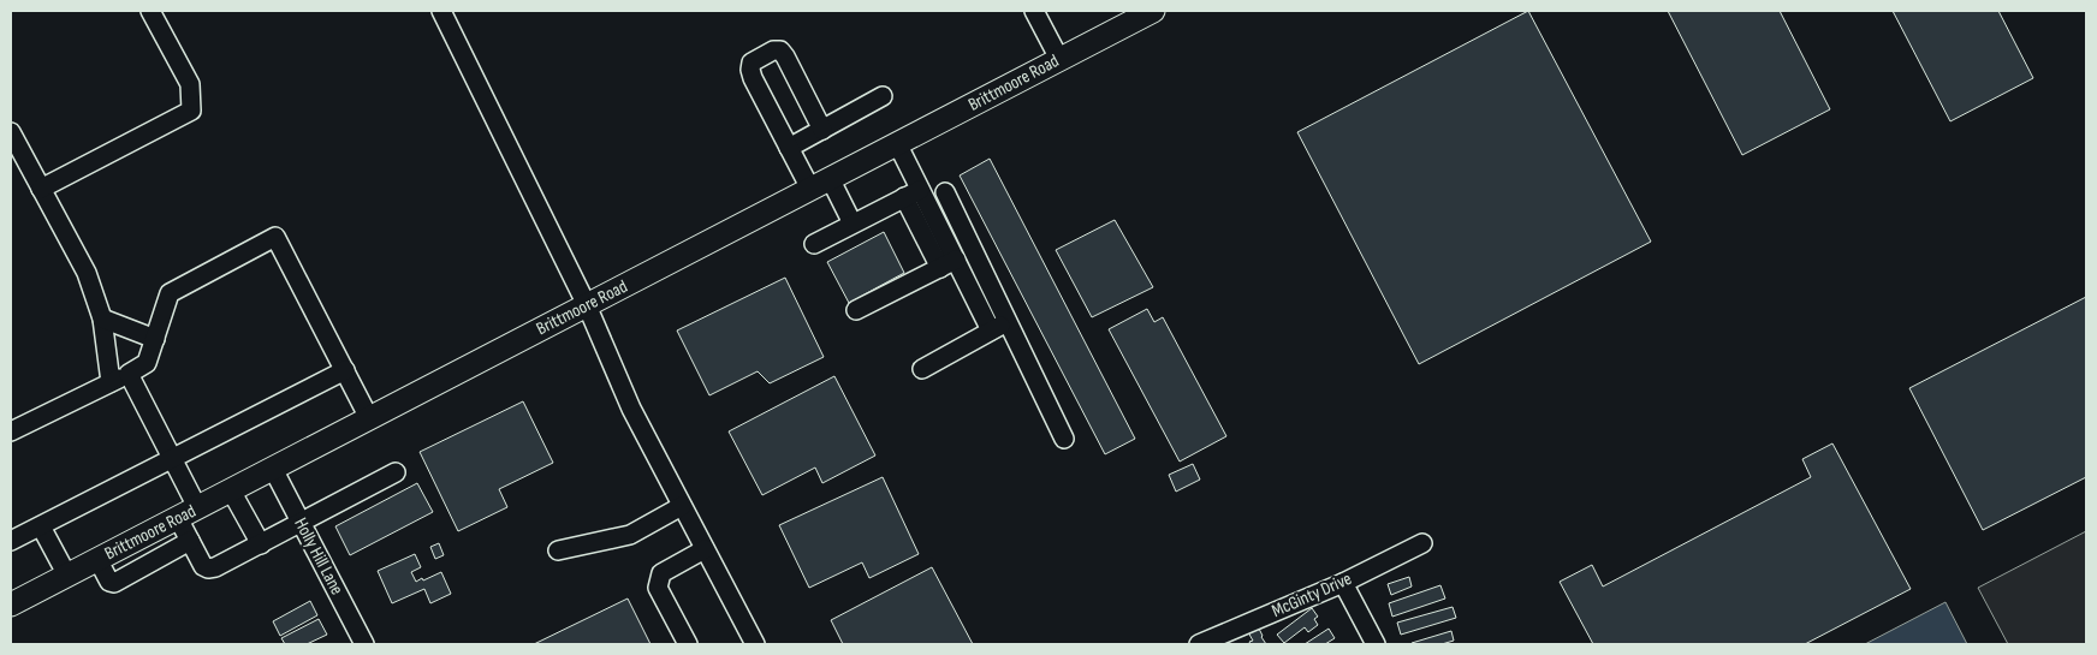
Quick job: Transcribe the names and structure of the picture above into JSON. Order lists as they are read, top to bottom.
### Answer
{
  "streets": {
    "main road": ["Brittmoore Road"],
    "street": ["Holly Hill Lane", "McGinty Drive"]
  },
  "crossings": [
    ["Brittmoore Road", "Holly Hill Lane"]
  ]
}
